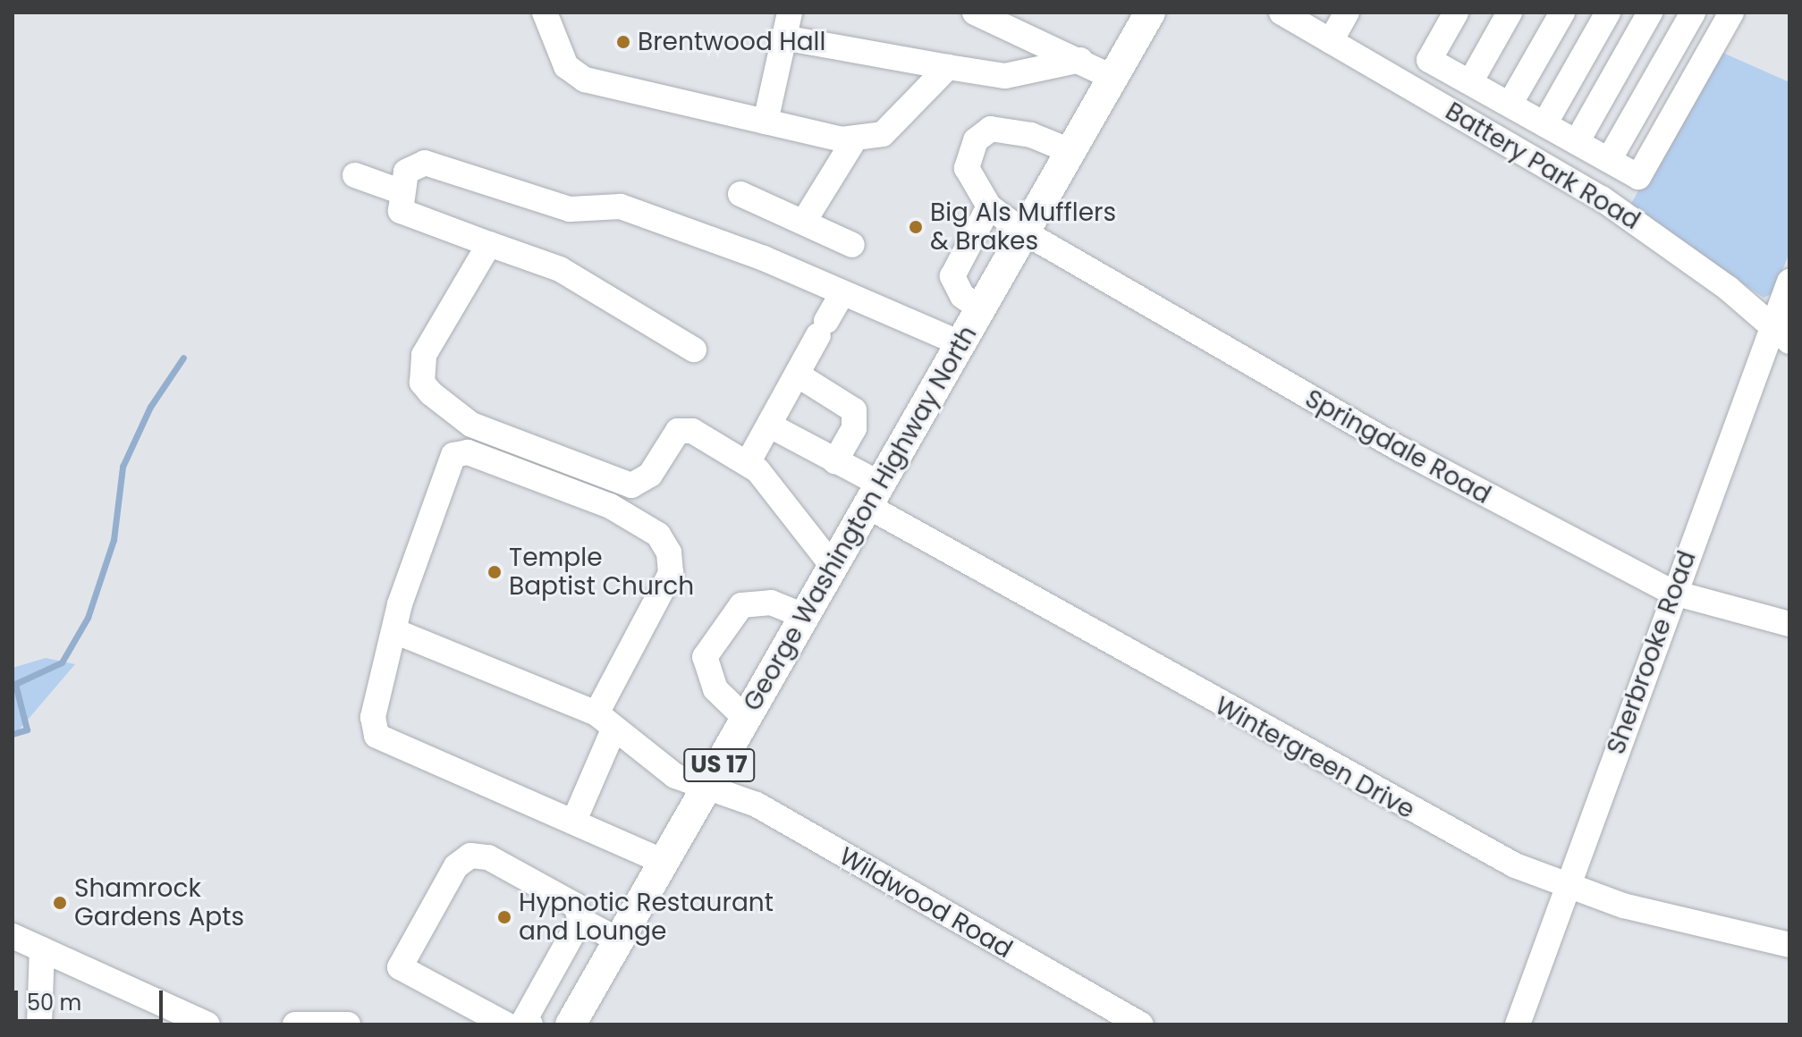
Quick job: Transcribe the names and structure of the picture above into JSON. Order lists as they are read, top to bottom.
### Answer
{
  "streets": {
    "main road": ["George Washington Highway North", "US 17"],
    "street": [
      "Battery Park Road",
      "Springdale Road",
      "Sherbrooke Road",
      "Wintergreen Drive",
      "Wildwood Road"
    ]
  },
  "crossings": [
    ["Battery Park Road", "Sherbrooke Road"],
    ["Springdale Road", "George Washington Highway North"],
    ["Springdale Road", "Sherbrooke Road"],
    ["George Washington Highway North", "Wintergreen Drive"],
    ["George Washington Highway North", "Wildwood Road"],
    ["Sherbrooke Road", "Wintergreen Drive"]
  ],
  "places": [
    "Brentwood Hall",
    "Big Als Mufflers & Brakes",
    "Temple Baptist Church",
    "Shamrock Gardens Apts",
    "Hypnotic Restaurant and Lounge"
  ],
  "scale_bar": "50 m"
}
